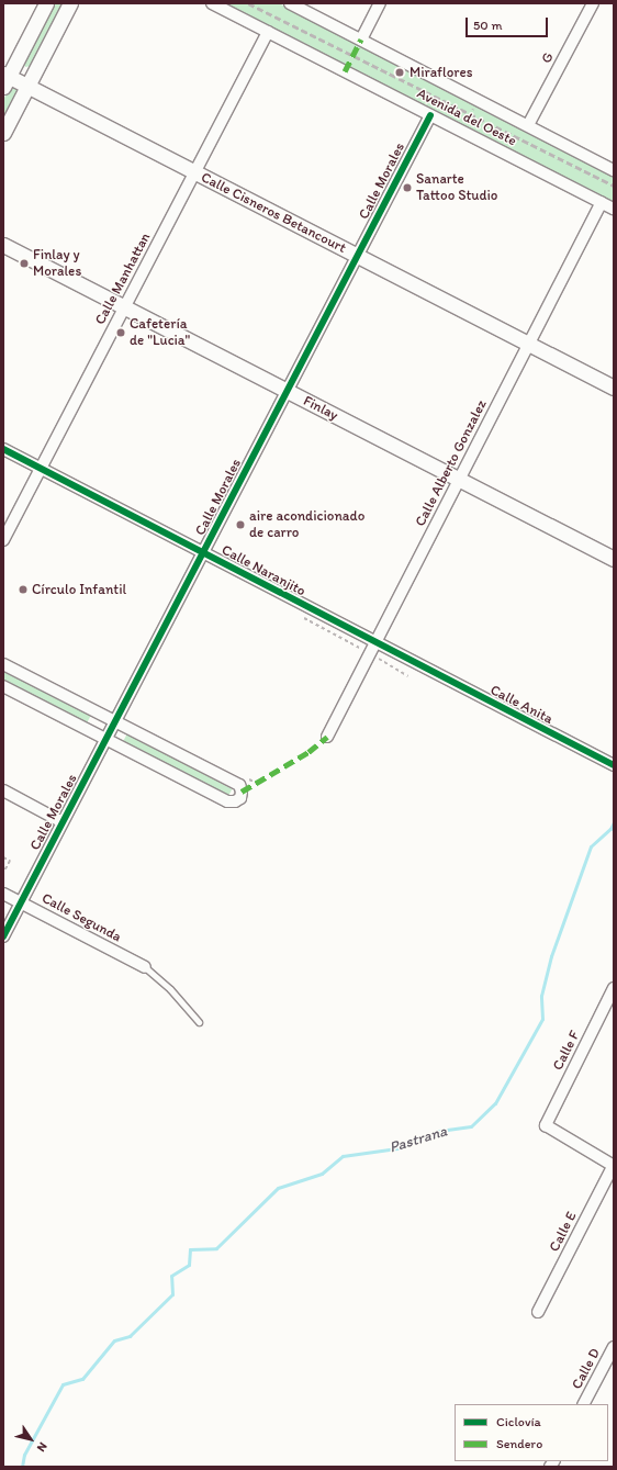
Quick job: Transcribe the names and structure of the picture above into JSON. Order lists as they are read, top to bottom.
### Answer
{
  "streets": {
    "street": [
      "G",
      "Avenida del Oeste",
      "Calle Morales",
      "Calle Cisneros Betancourt",
      "Calle Manhattan",
      "Finlay",
      "Calle Alberto Gonzalez",
      "Calle Naranjito",
      "Calle Anita",
      "Calle Segunda",
      "Calle F",
      "Calle E",
      "Calle D"
    ]
  },
  "crossings": [
    ["G", "Avenida del Oeste"],
    ["Avenida del Oeste", "Calle Morales"],
    ["Avenida del Oeste", "Calle Manhattan"],
    ["Avenida del Oeste", "Calle Alberto Gonzalez"],
    ["Calle Morales", "Calle Cisneros Betancourt"],
    ["Calle Morales", "Finlay"],
    ["Calle Morales", "Calle Naranjito"],
    ["Calle Morales", "Calle Segunda"],
    ["Calle Cisneros Betancourt", "Calle Manhattan"],
    ["Calle Cisneros Betancourt", "Calle Alberto Gonzalez"],
    ["Calle Manhattan", "Finlay"],
    ["Calle Manhattan", "Calle Naranjito"],
    ["Finlay", "Calle Alberto Gonzalez"],
    ["Calle Alberto Gonzalez", "Calle Naranjito"],
    ["Calle Naranjito", "Calle Anita"],
    ["Calle F", "Calle E"]
  ],
  "water": ["Pastrana"],
  "places": [
    "Miraflores",
    "Sanarte Tattoo Studio",
    "Finlay y Morales",
    "Cafetería de \"Lucia\"",
    "aire acondicionado de carro",
    "Círculo Infantil"
  ],
  "legend": ["Ciclovía", "Sendero"],
  "scale_bar": "50 m",
  "north": "bottom right"
}
